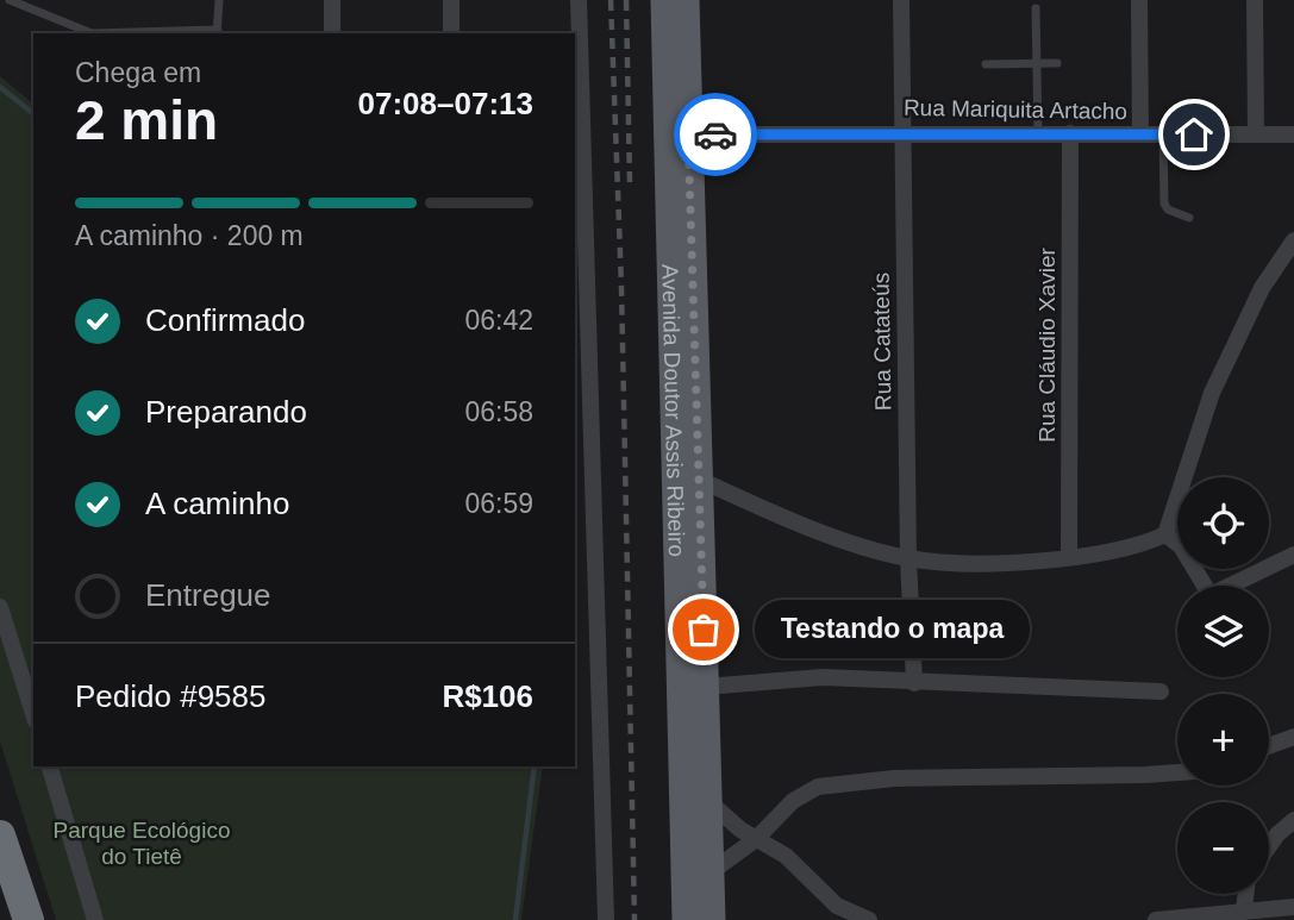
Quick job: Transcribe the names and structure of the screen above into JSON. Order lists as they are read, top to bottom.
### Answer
{
  "streets": {
    "main road": ["Avenida Doutor Assis Ribeiro"],
    "street": ["Rua Mariquita Artacho", "Rua Catateús", "Rua Cláudio Xavier"]
  },
  "crossings": [
    ["Rua Mariquita Artacho", "Rua Catateús"],
    ["Rua Mariquita Artacho", "Rua Cláudio Xavier"],
    ["Rua Mariquita Artacho", "Avenida Doutor Assis Ribeiro"]
  ],
  "parks": ["Parque Ecológico do Tietê"],
  "places": ["Testando o mapa"],
  "page": {
    "heading": ["2 min", "Chega em", "07:08–07:13"],
    "panel": ["Pedido #9585", "R$106"],
    "bar": "A caminho · 200 m",
    "list": [
      ["Confirmado", "06:42"],
      ["Preparando", "06:58"],
      ["A caminho", "06:59"],
      "Entregue"
    ],
    "map_buttons": ["+", "−"],
    "bubble": "Testando o mapa"
  }
}
